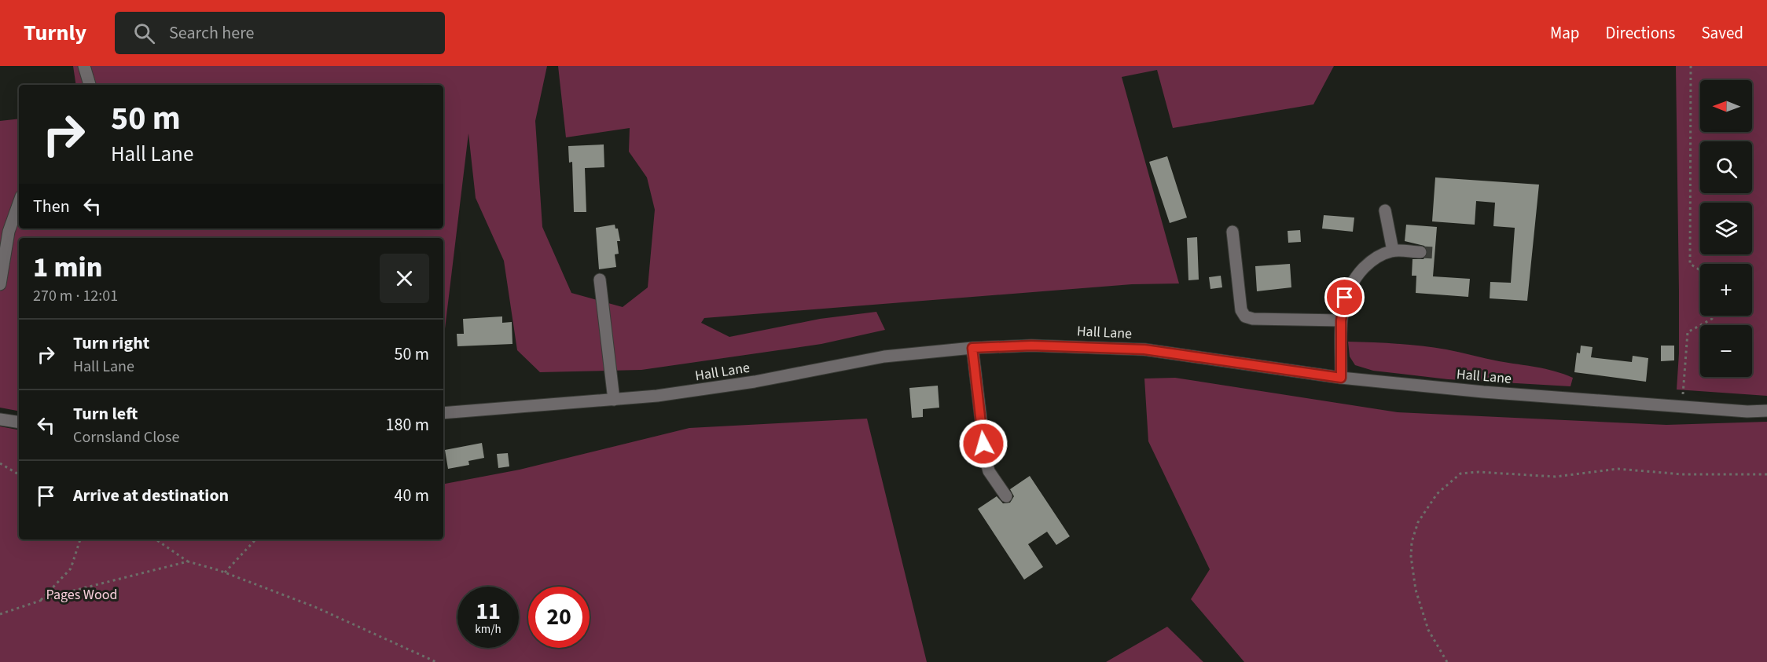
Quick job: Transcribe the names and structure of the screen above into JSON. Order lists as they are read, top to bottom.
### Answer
{
  "streets": {
    "street": ["Hall Lane"]
  },
  "parks": ["Pages Wood"],
  "north": "left",
  "page": {
    "header": "Turnly",
    "search": "Search here",
    "nav": ["Map", "Directions", "Saved"],
    "map_buttons": ["+", "−"],
    "turn": ["50 m", "Hall Lane"],
    "then": "Then",
    "heading": ["1 min", "270 m · 12:01"],
    "list": [
      {
        "name": "Turn right",
        "note": "Hall Lane",
        "value": "50 m"
      },
      {
        "name": "Turn left",
        "note": "Cornsland Close",
        "value": "180 m"
      },
      {
        "name": "Arrive at destination",
        "value": "40 m"
      }
    ],
    "speed": "11 km/h",
    "limit": "20"
  }
}
